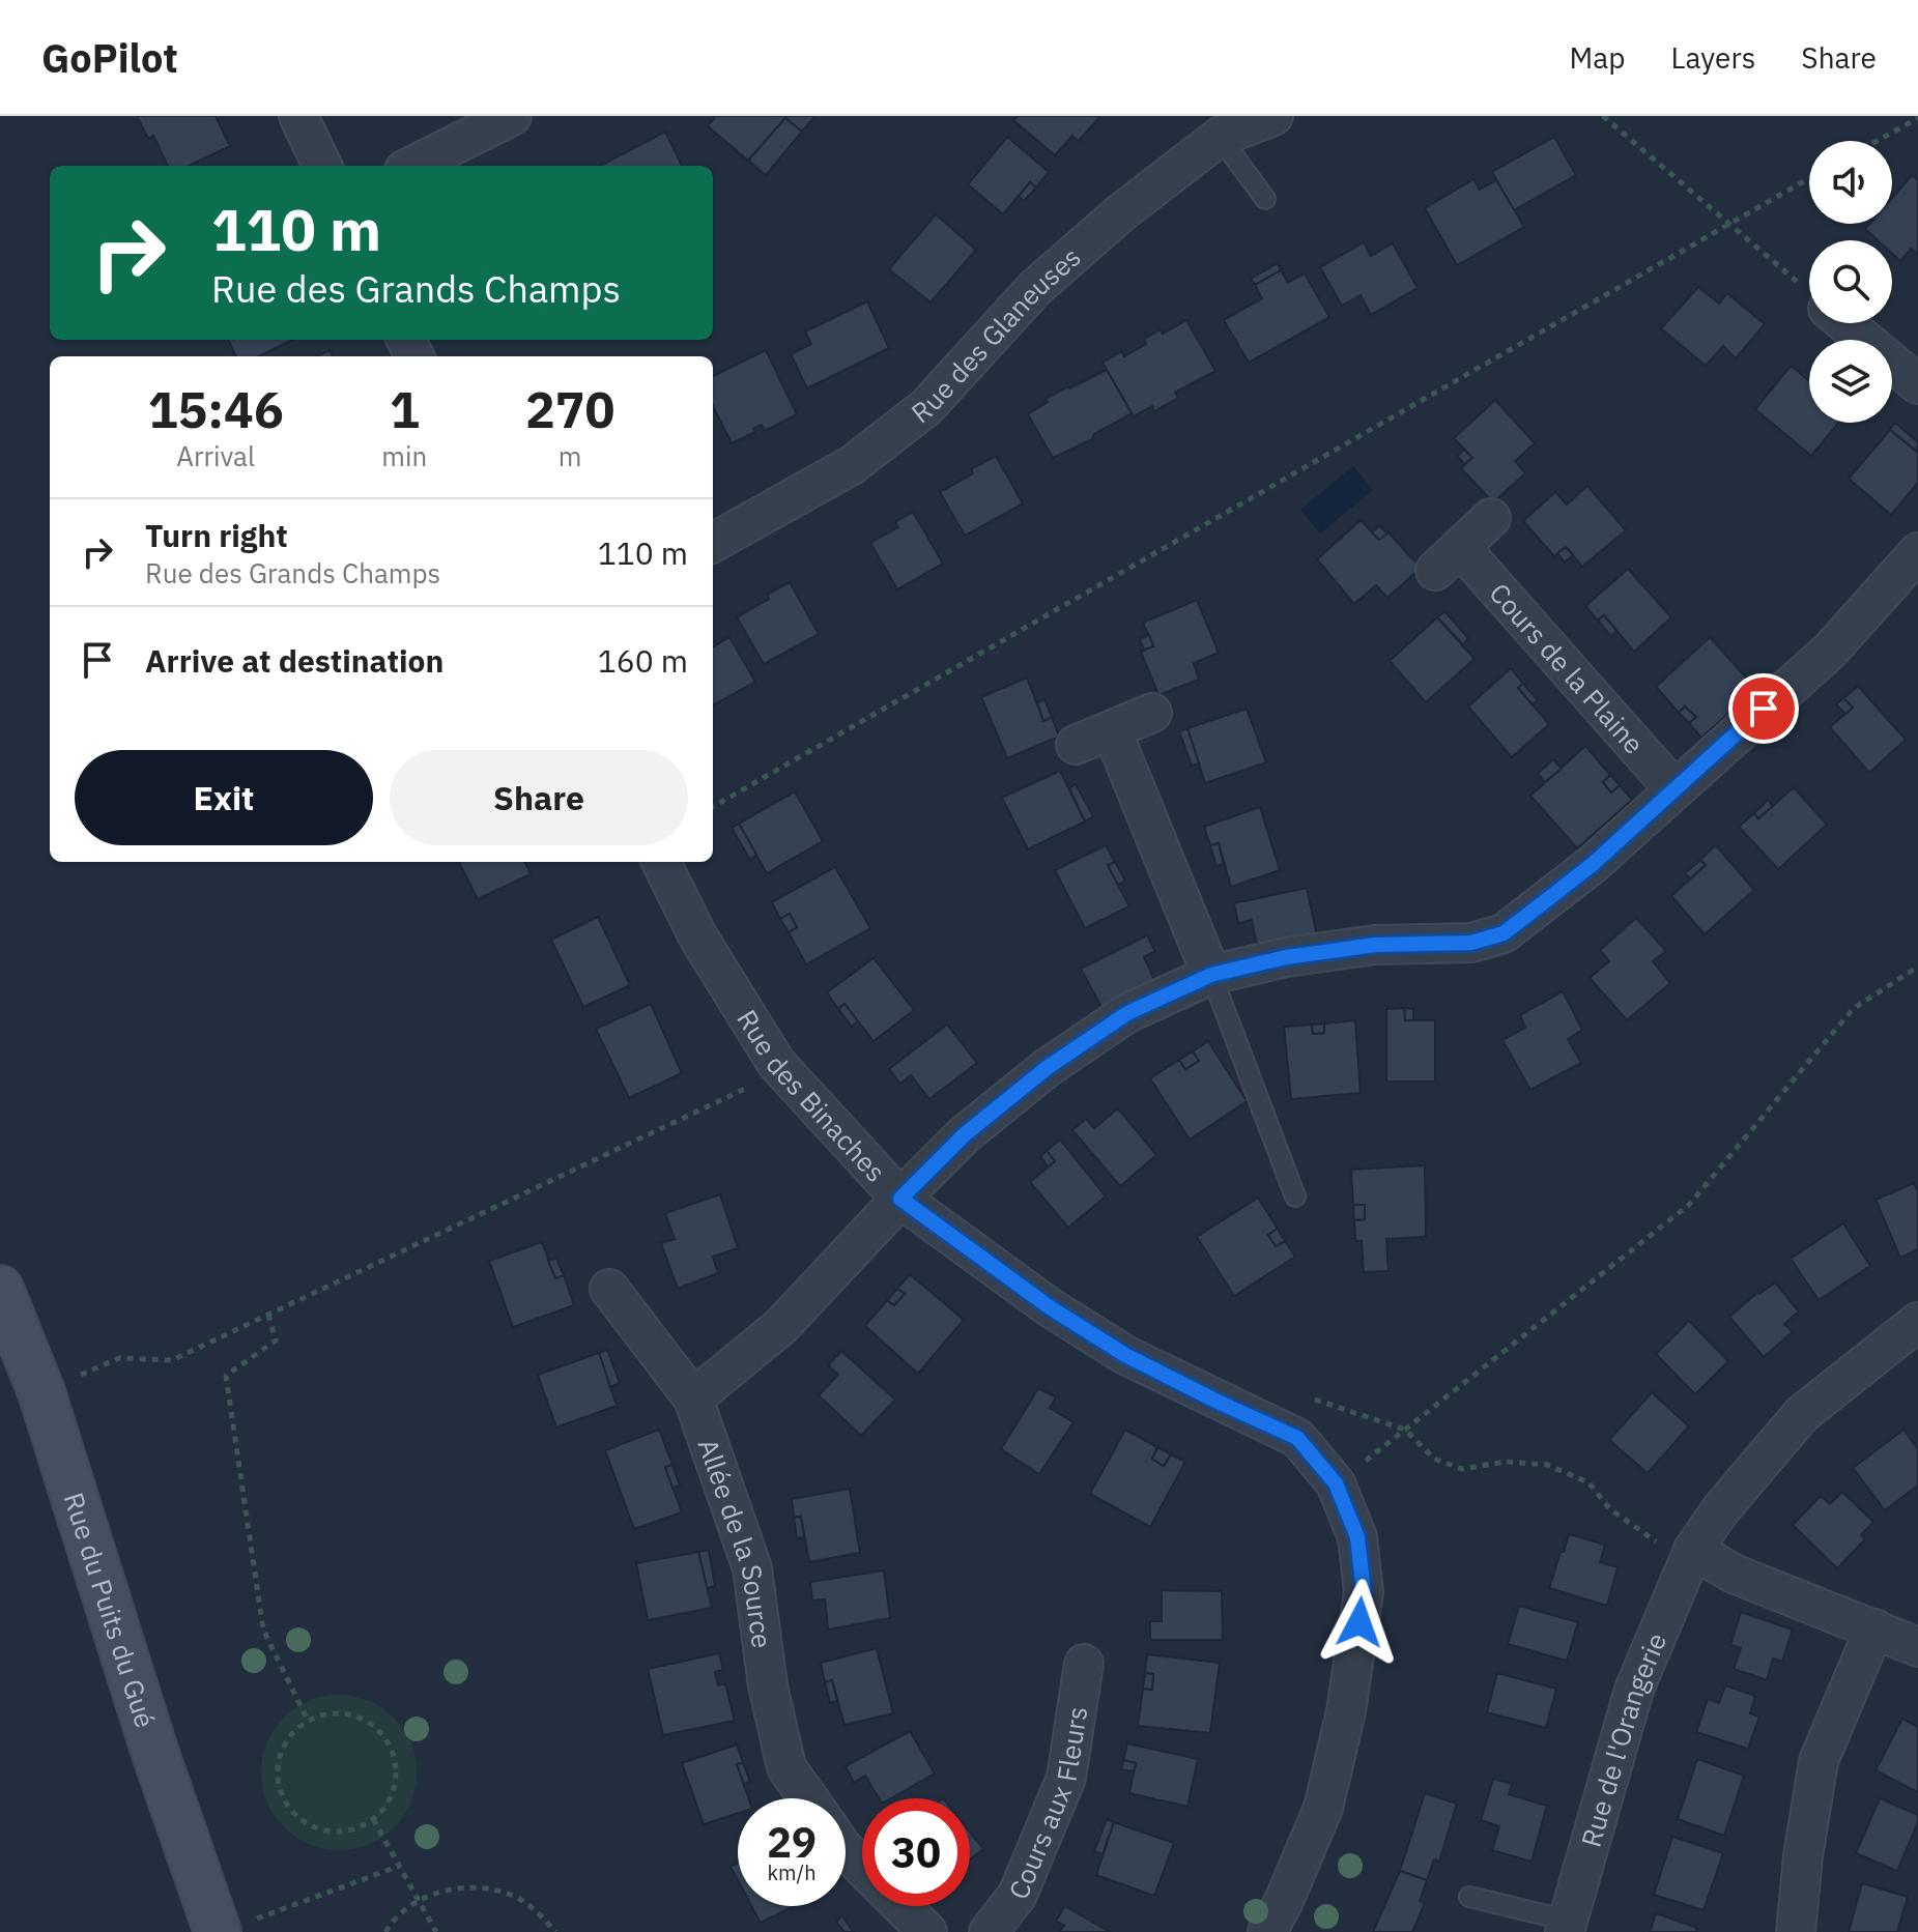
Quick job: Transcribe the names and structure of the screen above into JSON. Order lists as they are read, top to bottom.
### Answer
{
  "streets": {
    "main road": ["Rue du Puits du Gué"],
    "street": [
      "Rue des Glaneuses",
      "Cours de la Plaine",
      "Rue des Binaches",
      "Allée de la Source",
      "Rue de l'Orangerie",
      "Cours aux Fleurs"
    ]
  },
  "page": {
    "header": "GoPilot",
    "nav": ["Map", "Layers", "Share"],
    "turn": ["110 m", "Rue des Grands Champs"],
    "eta": [
      "15:46",
      "Arrival",
      "1",
      "min",
      "270",
      "m"
    ],
    "list": [
      {
        "name": "Turn right",
        "note": "Rue des Grands Champs",
        "value": "110 m"
      },
      {
        "name": "Arrive at destination",
        "value": "160 m"
      }
    ],
    "buttons": ["Exit", "Share"],
    "speed": "29 km/h",
    "limit": "30"
  }
}
